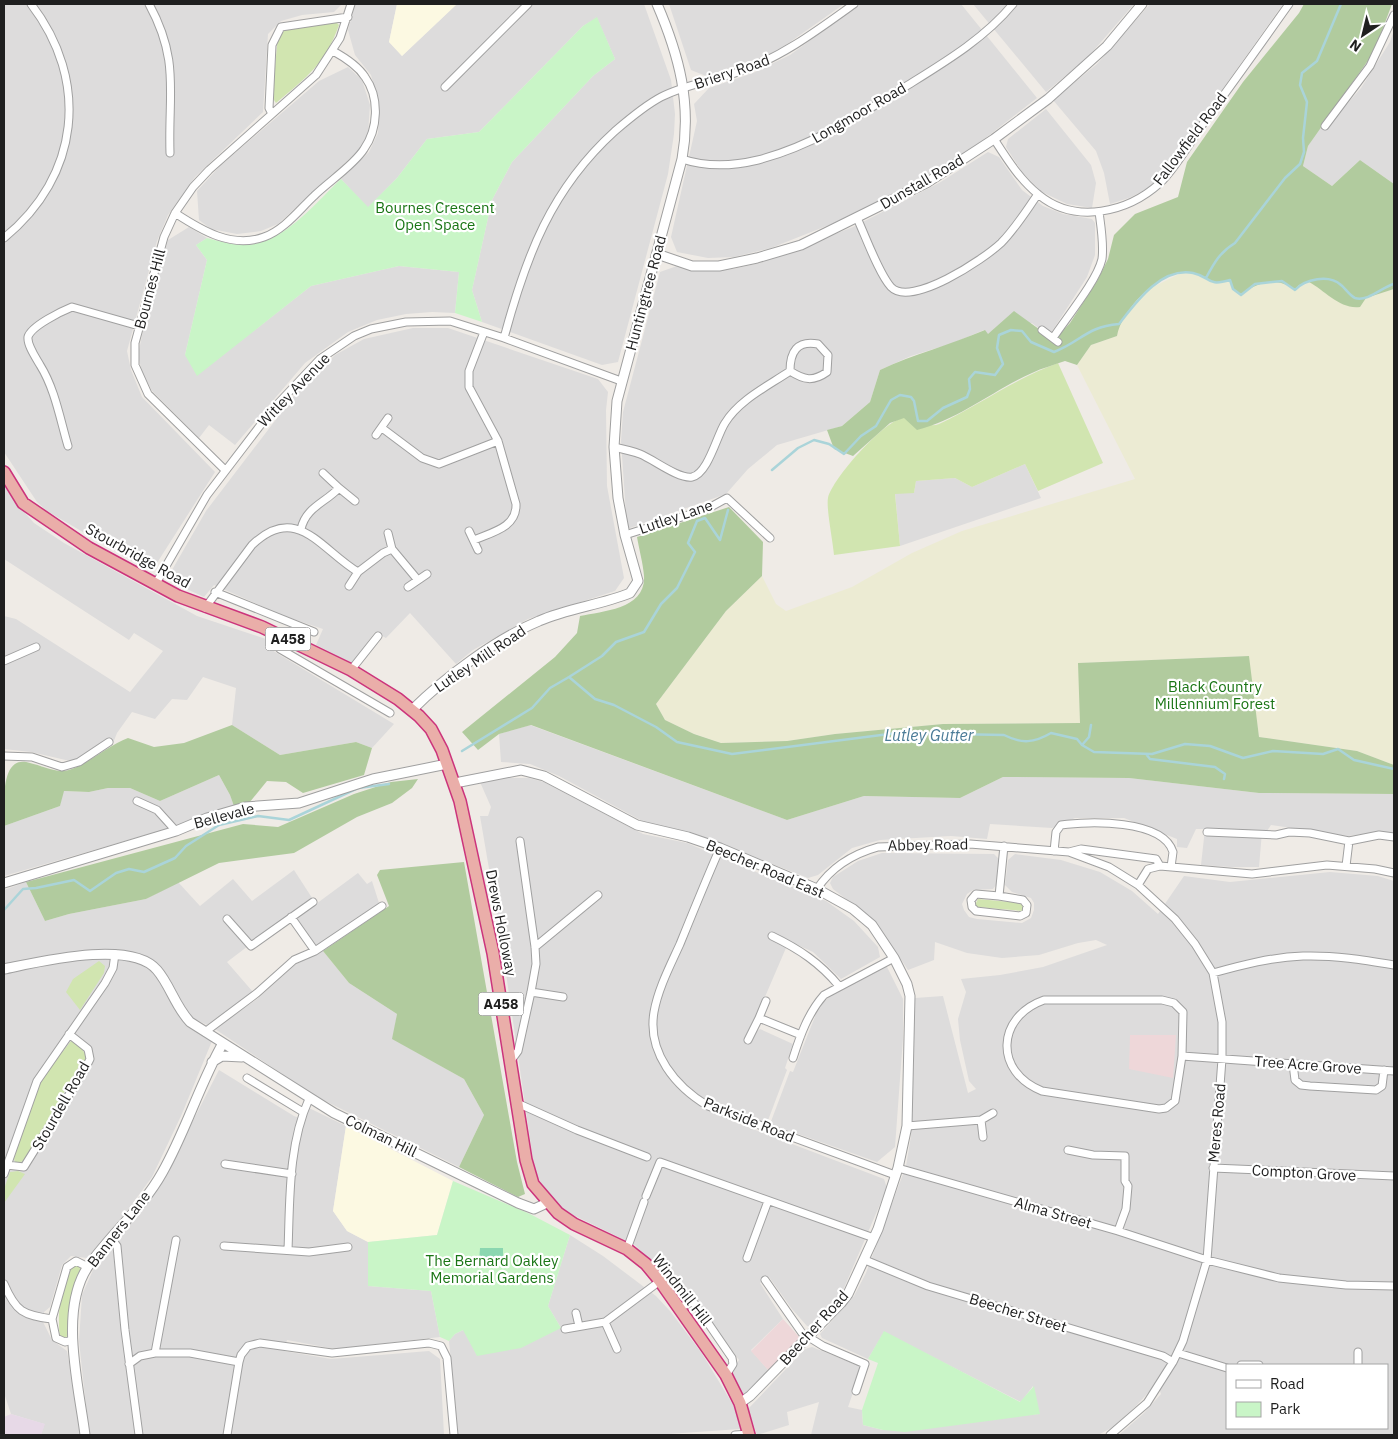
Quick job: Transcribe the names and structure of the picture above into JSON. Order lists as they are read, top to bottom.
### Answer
{
  "streets": {
    "highway": [
      "Stourbridge Road",
      "A458",
      "Drews Holloway",
      "Windmill Hill"
    ],
    "street": [
      "Briery Road",
      "Longmoor Road",
      "Fallowfield Road",
      "Dunstall Road",
      "Bournes Hill",
      "Huntingtree Road",
      "Witley Avenue",
      "Lutley Lane",
      "Lutley Mill Road",
      "Bellevale",
      "Abbey Road",
      "Beecher Road East",
      "Tree Acre Grove",
      "Stourdell Road",
      "Parkside Road",
      "Meres Road",
      "Colman Hill",
      "Compton Grove",
      "Alma Street",
      "Banners Lane",
      "Beecher Street",
      "Beecher Road"
    ]
  },
  "crossings": [
    ["Briery Road", "Huntingtree Road"],
    ["Briery Road", "Witley Avenue"],
    ["Longmoor Road", "Huntingtree Road"],
    ["Fallowfield Road", "Dunstall Road"],
    ["Dunstall Road", "Huntingtree Road"],
    ["Bournes Hill", "Witley Avenue"],
    ["Huntingtree Road", "Witley Avenue"],
    ["Huntingtree Road", "Lutley Lane"],
    ["Huntingtree Road", "Lutley Mill Road"],
    ["Witley Avenue", "Stourbridge Road"],
    ["Stourbridge Road", "Lutley Mill Road"],
    ["Stourbridge Road", "Bellevale"],
    ["Stourbridge Road", "Drews Holloway"],
    ["Bellevale", "Drews Holloway"],
    ["Abbey Road", "Beecher Road East"],
    ["Abbey Road", "Meres Road"],
    ["Beecher Road East", "Drews Holloway"],
    ["Beecher Road East", "Parkside Road"],
    ["Beecher Road East", "Beecher Road"],
    ["Drews Holloway", "Colman Hill"],
    ["Drews Holloway", "Windmill Hill"],
    ["Tree Acre Grove", "Meres Road"],
    ["Stourdell Road", "Colman Hill"],
    ["Parkside Road", "Alma Street"],
    ["Parkside Road", "Beecher Road"],
    ["Meres Road", "Compton Grove"],
    ["Meres Road", "Alma Street"],
    ["Meres Road", "Beecher Street"],
    ["Colman Hill", "Banners Lane"],
    ["Colman Hill", "Windmill Hill"],
    ["Alma Street", "Beecher Road"],
    ["Windmill Hill", "Beecher Road"],
    ["Beecher Street", "Beecher Road"]
  ],
  "water": ["Lutley Gutter"],
  "parks": ["Bournes Crescent Open Space", "Black Country Millennium Forest", "The Bernard Oakley Memorial Gardens"],
  "legend": ["Road", "Park"],
  "north": "bottom left"
}
